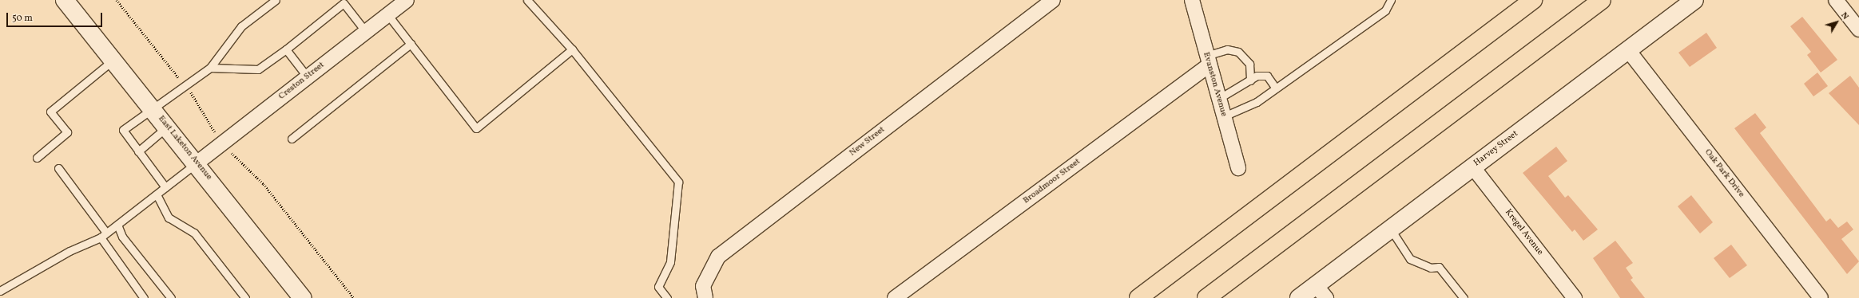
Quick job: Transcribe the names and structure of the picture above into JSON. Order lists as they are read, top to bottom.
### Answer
{
  "streets": {
    "street": [
      "Creston Street",
      "Evanston Avenue",
      "New Street",
      "East Laketon Avenue",
      "Harvey Street",
      "Oak Park Drive",
      "Broadmoor Street",
      "Kregel Avenue"
    ]
  },
  "crossings": [
    ["Creston Street", "East Laketon Avenue"],
    ["Evanston Avenue", "Broadmoor Street"],
    ["Harvey Street", "Oak Park Drive"],
    ["Harvey Street", "Kregel Avenue"]
  ],
  "scale_bar": "50 m",
  "north": "top right"
}
